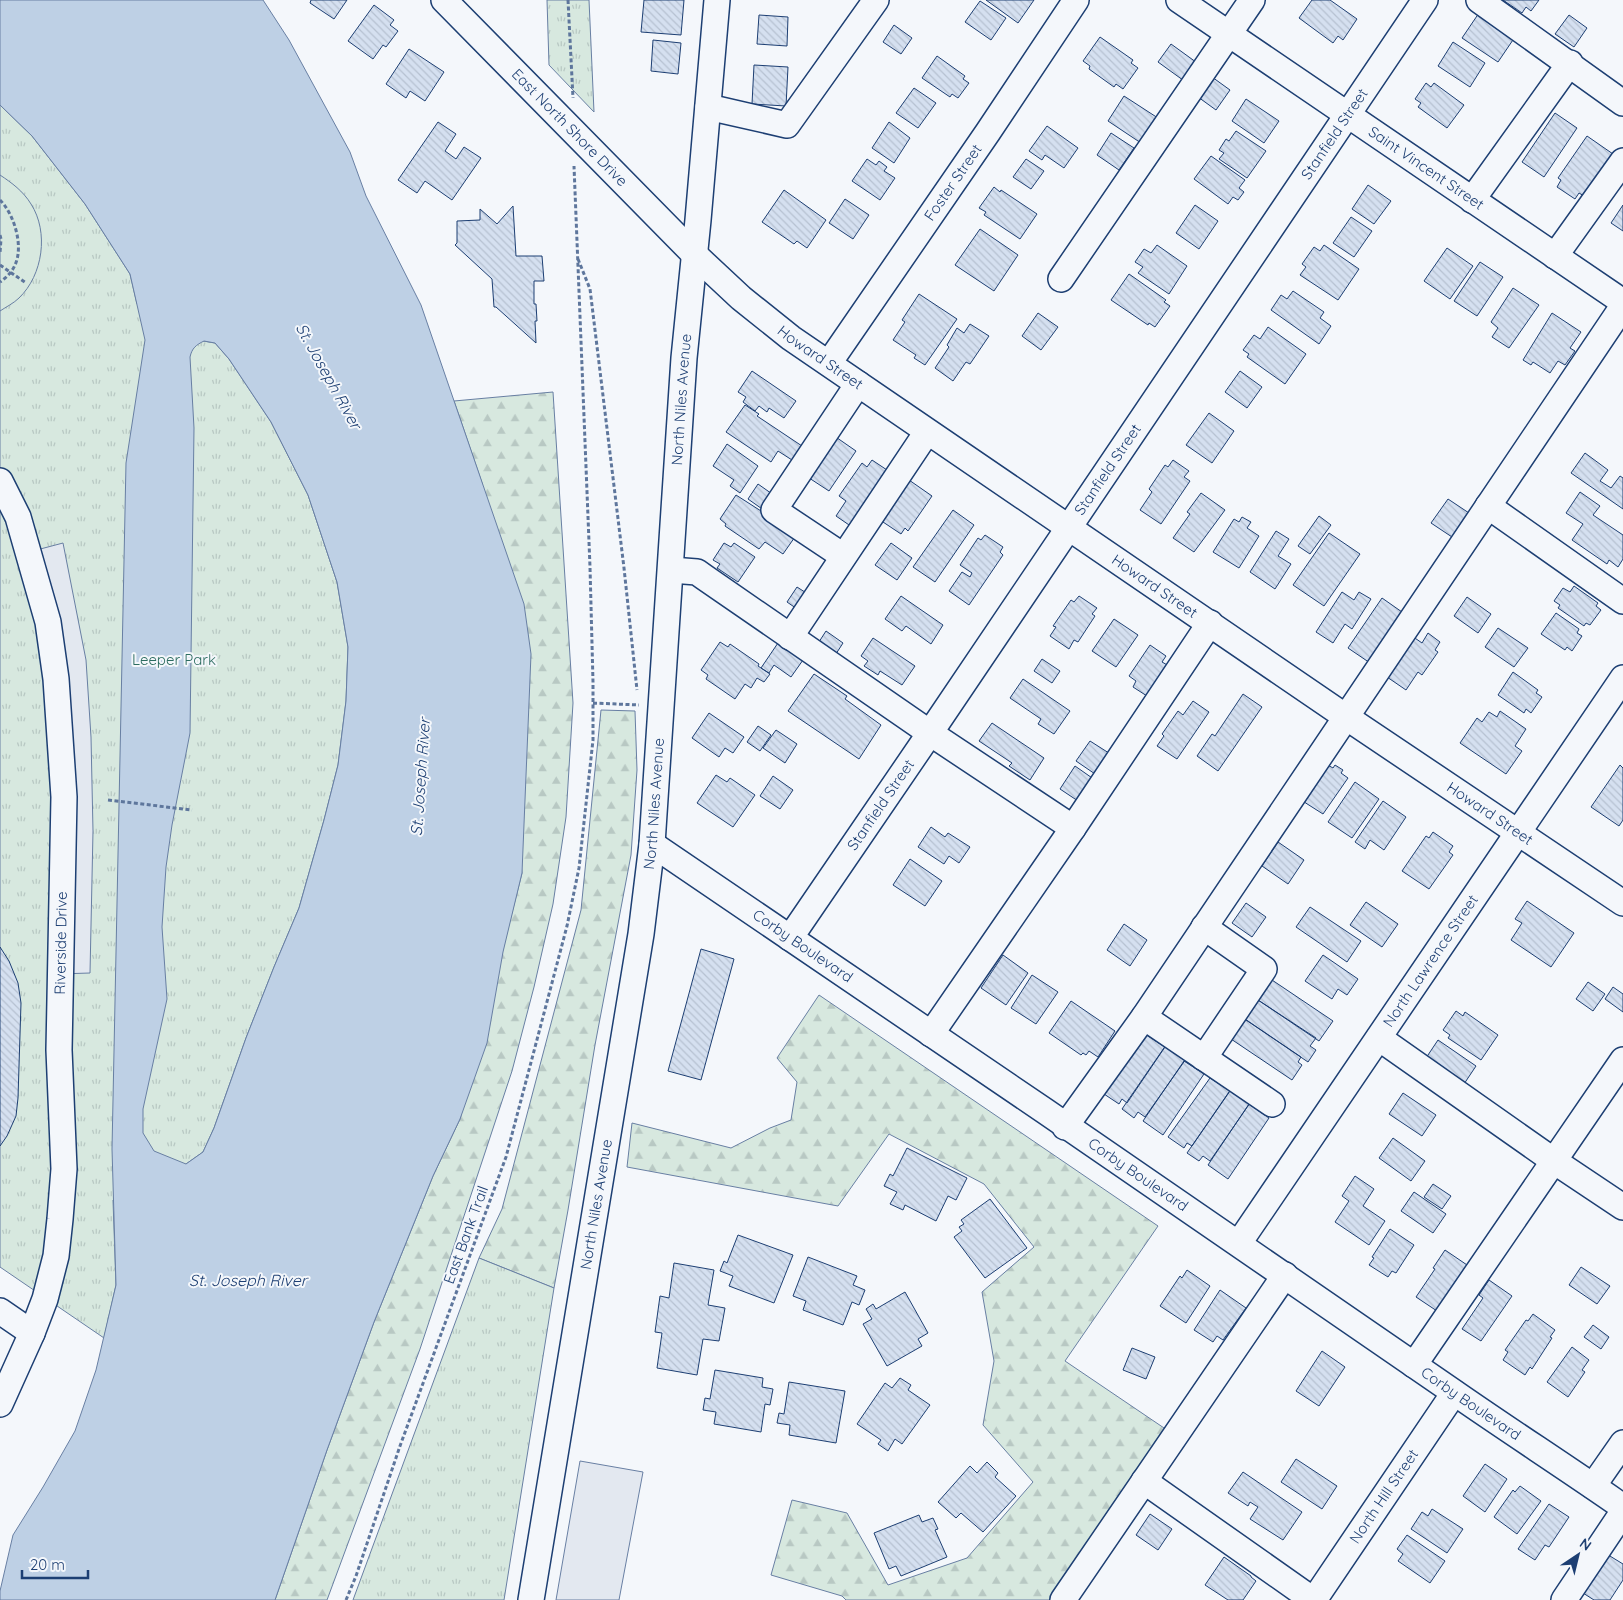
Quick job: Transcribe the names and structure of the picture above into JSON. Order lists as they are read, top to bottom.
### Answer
{
  "streets": {
    "street": [
      "East North Shore Drive",
      "Stanfield Street",
      "Saint Vincent Street",
      "Foster Street",
      "Howard Street",
      "North Niles Avenue",
      "Riverside Drive",
      "Corby Boulevard",
      "North Lawrence Street",
      "North Hill Street"
    ],
    "path": ["East Bank Trail"]
  },
  "crossings": [
    ["East North Shore Drive", "Howard Street"],
    ["East North Shore Drive", "North Niles Avenue"],
    ["Stanfield Street", "Saint Vincent Street"],
    ["Stanfield Street", "Howard Street"],
    ["Stanfield Street", "Corby Boulevard"],
    ["Foster Street", "Howard Street"],
    ["Howard Street", "North Niles Avenue"],
    ["Howard Street", "North Lawrence Street"],
    ["North Niles Avenue", "Corby Boulevard"],
    ["Corby Boulevard", "North Lawrence Street"],
    ["Corby Boulevard", "North Hill Street"]
  ],
  "water": ["St. Joseph River"],
  "parks": ["Leeper Park"],
  "scale_bar": "20 m",
  "north": "top right"
}
